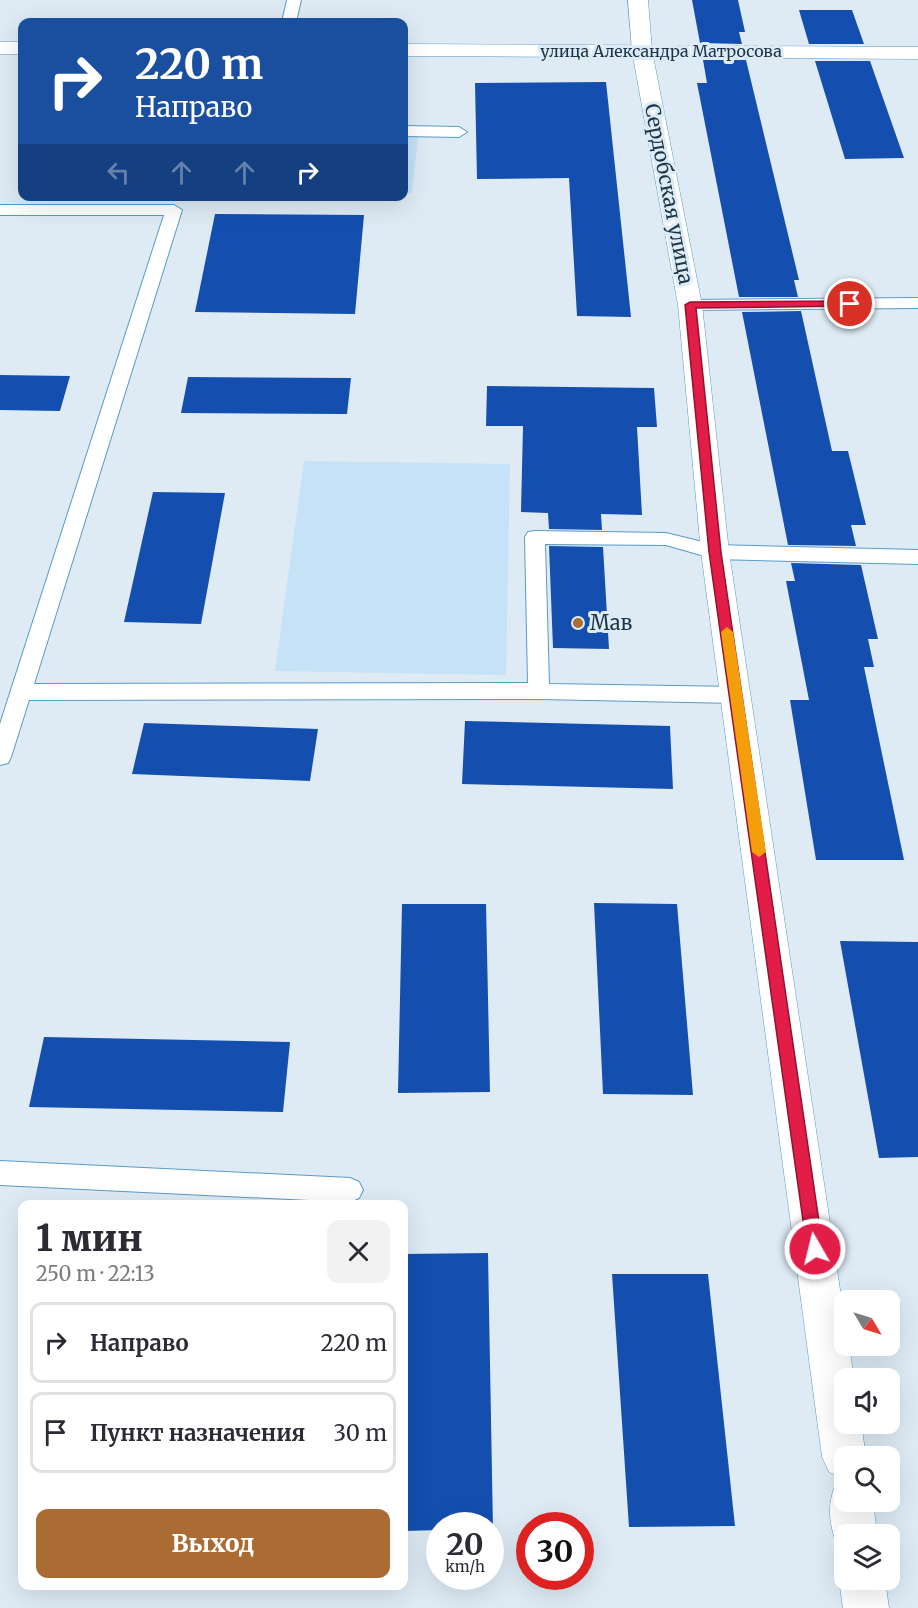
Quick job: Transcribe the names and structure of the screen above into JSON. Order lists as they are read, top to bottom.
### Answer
{
  "streets": {
    "street": ["улица Александра Матросова", "Сердобская улица"]
  },
  "crossings": [
    ["улица Александра Матросова", "Сердобская улица"]
  ],
  "places": ["Мав"],
  "north": "bottom right",
  "page": {
    "turn": ["220 m", "Направо"],
    "heading": ["1 мин", "250 m · 22:13"],
    "list": [
      {
        "name": "Направо",
        "value": "220 m"
      },
      {
        "name": "Пункт назначения",
        "value": "30 m"
      }
    ],
    "buttons": "Выход",
    "speed": "20 km/h",
    "limit": "30"
  }
}
